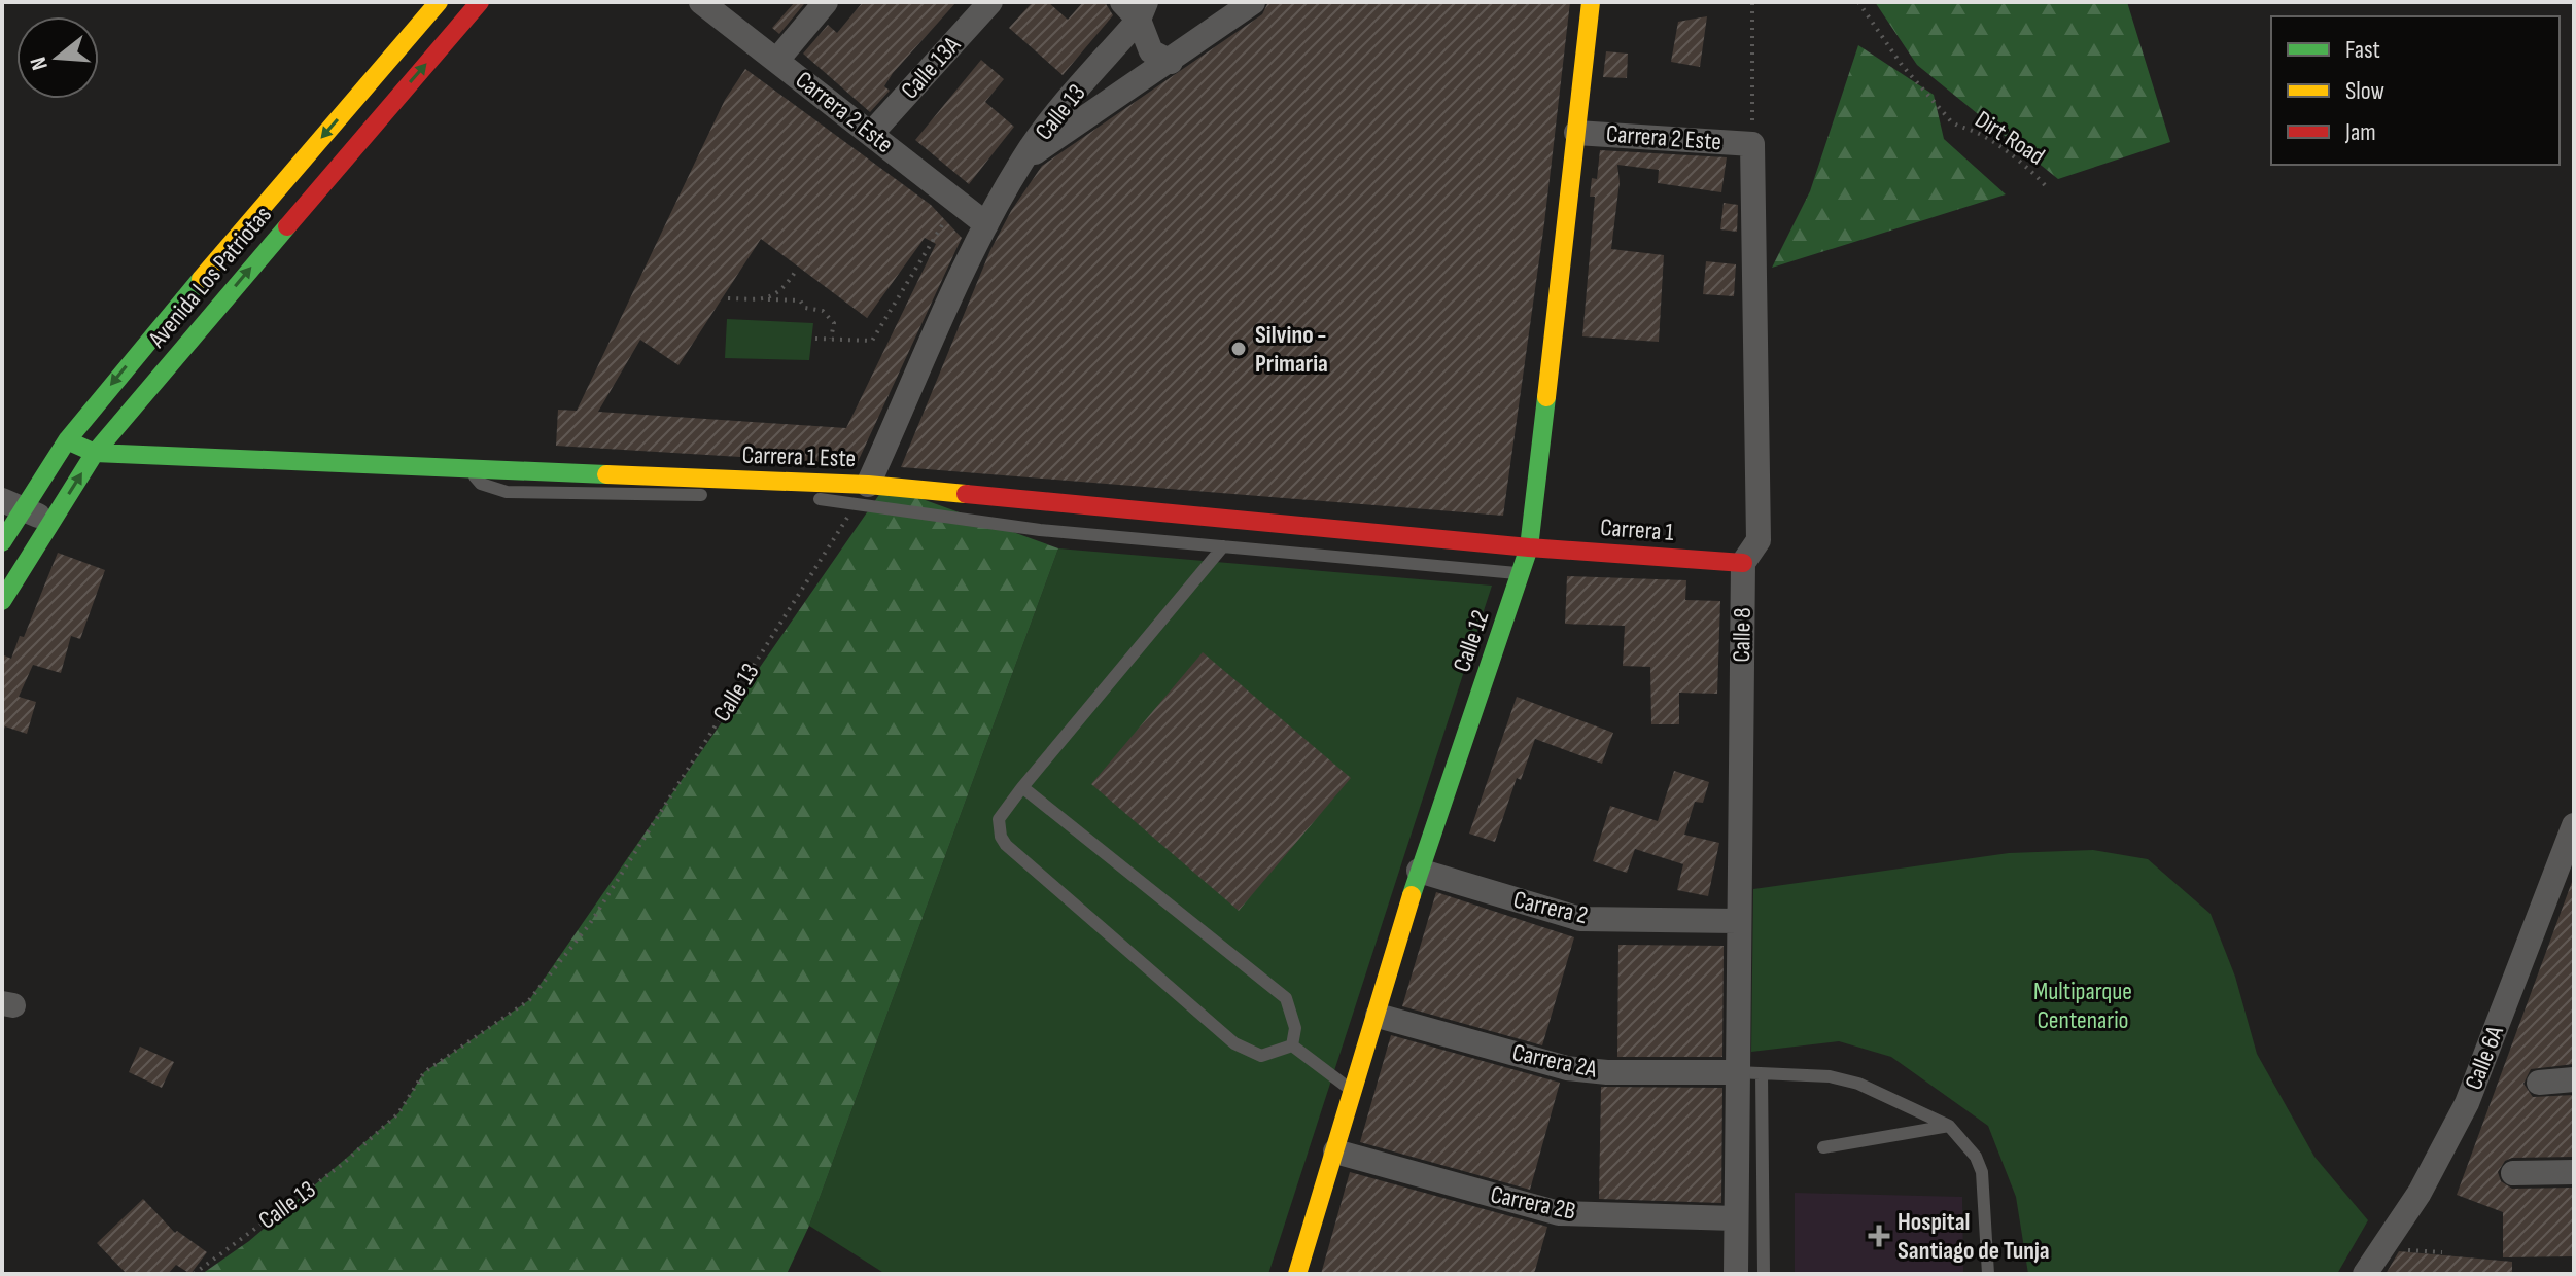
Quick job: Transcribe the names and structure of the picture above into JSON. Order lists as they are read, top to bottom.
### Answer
{
  "streets": {
    "street": [
      "Calle 13A",
      "Carrera 2 Este",
      "Calle 13",
      "Avenida Los Patriotas",
      "Carrera 1 Este",
      "Carrera 1",
      "Calle 8",
      "Calle 12",
      "Carrera 2",
      "Calle 6A",
      "Carrera 2A",
      "Carrera 2B"
    ],
    "path": ["Dirt Road"]
  },
  "crossings": [
    ["Calle 13A", "Carrera 2 Este"],
    ["Carrera 2 Este", "Calle 13"],
    ["Carrera 2 Este", "Calle 8"],
    ["Carrera 2 Este", "Calle 12"],
    ["Calle 13", "Carrera 1 Este"],
    ["Avenida Los Patriotas", "Carrera 1 Este"],
    ["Carrera 1 Este", "Carrera 1"],
    ["Carrera 1 Este", "Calle 12"],
    ["Carrera 1", "Calle 8"],
    ["Carrera 1", "Calle 12"],
    ["Calle 8", "Carrera 2"],
    ["Calle 8", "Carrera 2A"],
    ["Calle 8", "Carrera 2B"],
    ["Calle 12", "Carrera 2"],
    ["Calle 12", "Carrera 2A"],
    ["Calle 12", "Carrera 2B"]
  ],
  "parks": ["Multiparque Centenario"],
  "places": {
    "other": ["Silvino - Primaria"],
    "health": ["Hospital Santiago de Tunja"]
  },
  "legend": ["Fast", "Slow", "Jam"],
  "north": "left"
}
